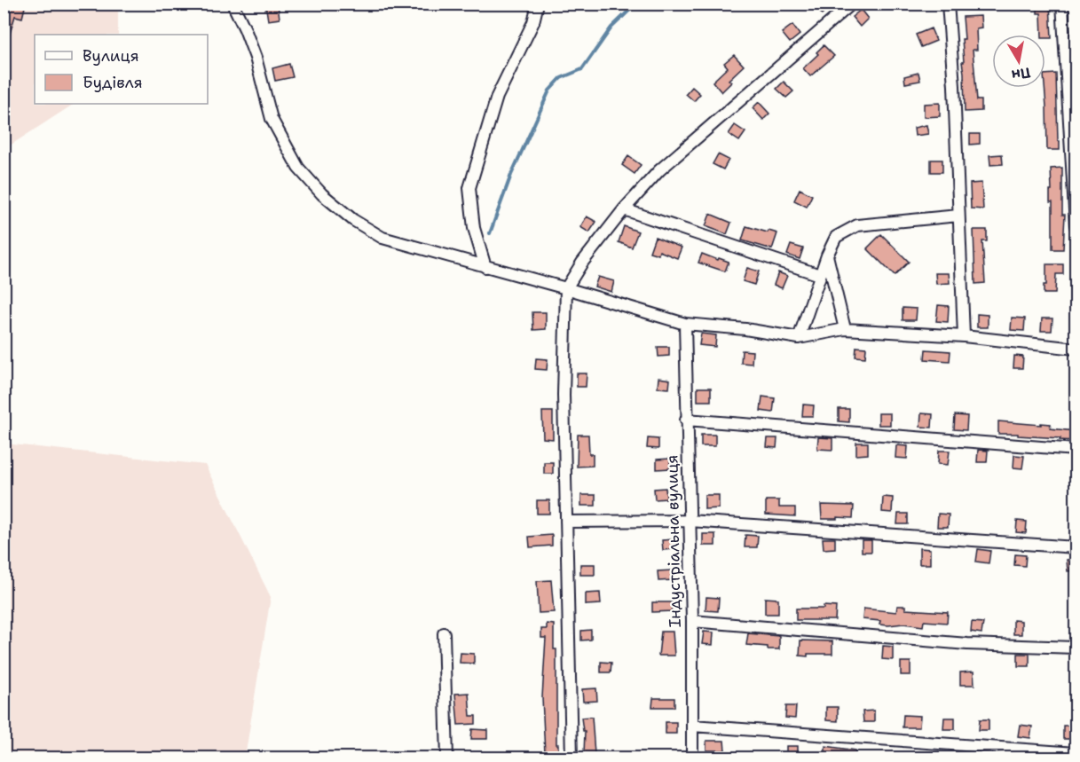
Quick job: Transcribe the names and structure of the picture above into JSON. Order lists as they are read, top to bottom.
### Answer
{
  "streets": {
    "street": ["Індустріальна вулиця"]
  },
  "legend": ["Вулиця", "Будівля"],
  "north": "bottom"
}
